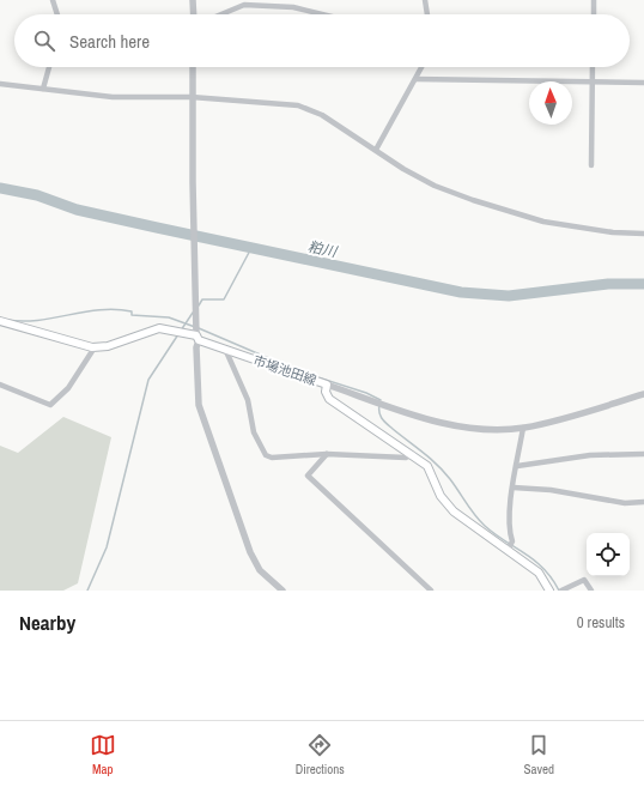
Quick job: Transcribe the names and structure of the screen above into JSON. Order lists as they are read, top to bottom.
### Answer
{
  "streets": {
    "main road": ["市場池田線"]
  },
  "water": ["粕川"],
  "north": "top",
  "page": {
    "search": "Search here",
    "heading": ["Nearby", "0 results"],
    "nav": ["Map", "Directions", "Saved"]
  }
}
